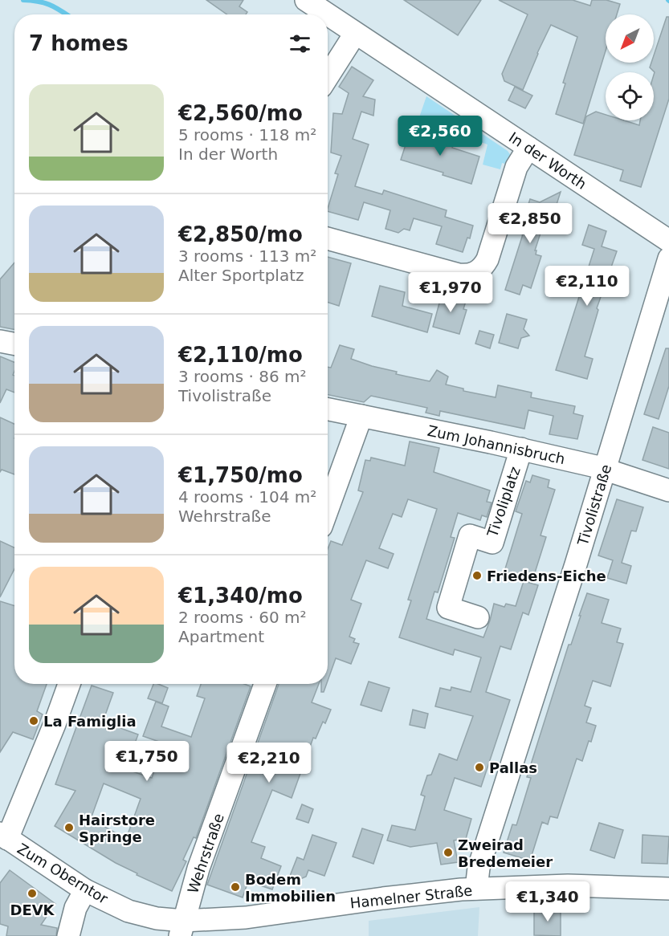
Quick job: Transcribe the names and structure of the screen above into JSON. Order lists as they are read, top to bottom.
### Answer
{
  "streets": {
    "street": [
      "In der Worth",
      "Zum Johannisbruch",
      "Tivoliplatz",
      "Tivolistraße",
      "Wehrstraße",
      "Zum Oberntor",
      "Hamelner Straße"
    ]
  },
  "crossings": [
    ["Zum Johannisbruch", "Tivoliplatz"],
    ["Zum Johannisbruch", "Tivolistraße"],
    ["Tivolistraße", "Hamelner Straße"],
    ["Wehrstraße", "Zum Oberntor"],
    ["Wehrstraße", "Hamelner Straße"],
    ["Zum Oberntor", "Hamelner Straße"]
  ],
  "places": [
    "Friedens-Eiche",
    "La Famiglia",
    "Pallas",
    "Hairstore Springe",
    "Zweirad Bredemeier",
    "Bodem Immobilien",
    "DEVK"
  ],
  "north": "bottom left",
  "page": {
    "heading": "7 homes",
    "list": [
      {
        "name": "€2,560/mo",
        "note": "5 rooms · 118 m² · In der Worth"
      },
      {
        "name": "€2,850/mo",
        "note": "3 rooms · 113 m² · Alter Sportplatz"
      },
      {
        "name": "€2,110/mo",
        "note": "3 rooms · 86 m² · Tivolistraße"
      },
      {
        "name": "€1,750/mo",
        "note": "4 rooms · 104 m² · Wehrstraße"
      },
      {
        "name": "€1,340/mo",
        "note": "2 rooms · 60 m² · Apartment"
      }
    ],
    "price": [
      "€2,560",
      "€2,850",
      "€2,110",
      "€1,970",
      "€1,750",
      "€2,210",
      "€1,340"
    ]
  }
}
